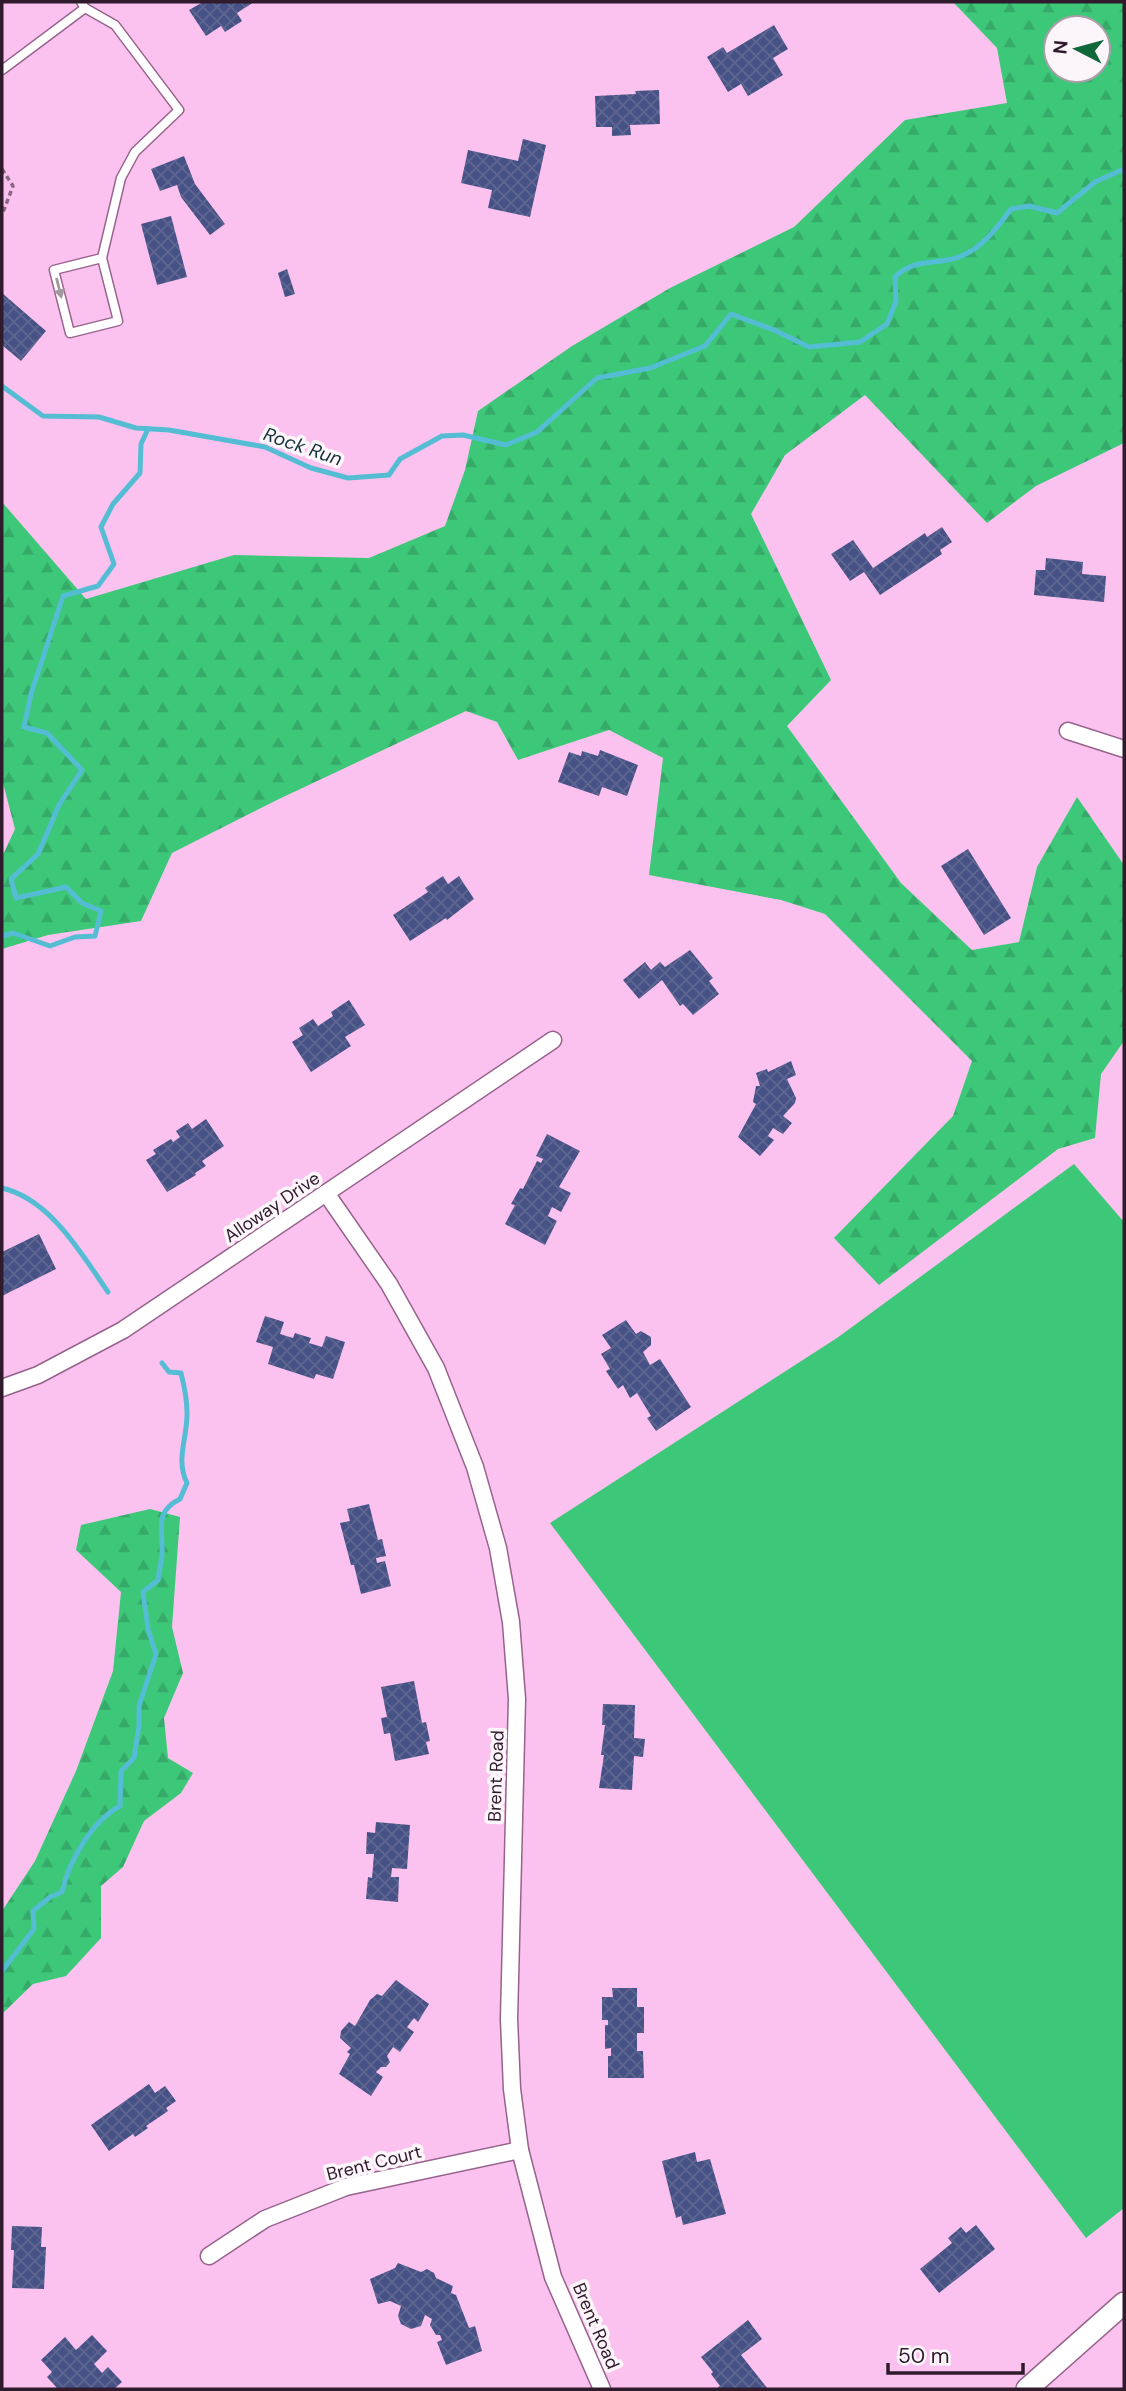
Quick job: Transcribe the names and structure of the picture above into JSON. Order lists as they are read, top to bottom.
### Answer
{
  "streets": {
    "street": ["Alloway Drive", "Brent Road", "Brent Court"]
  },
  "crossings": [
    ["Alloway Drive", "Brent Road"],
    ["Brent Road", "Brent Court"]
  ],
  "water": ["Rock Run"],
  "scale_bar": "50 m",
  "north": "left"
}
